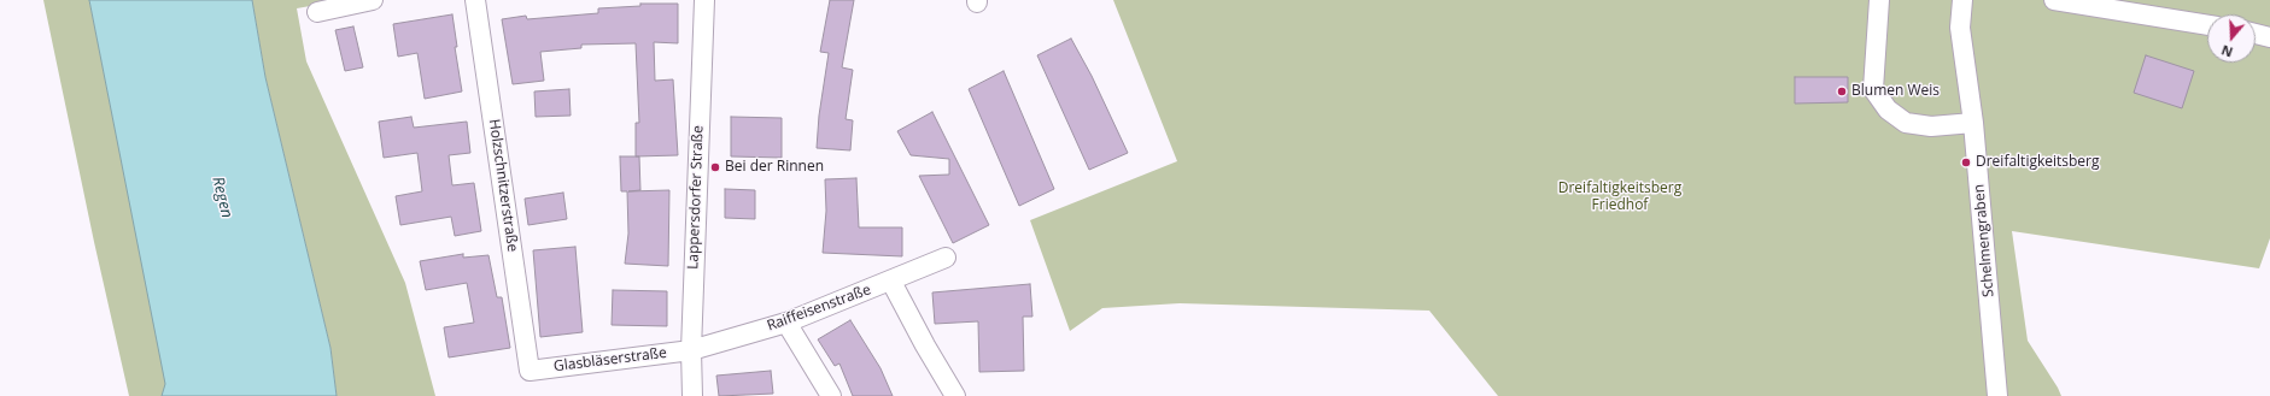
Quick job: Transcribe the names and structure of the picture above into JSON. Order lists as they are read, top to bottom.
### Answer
{
  "streets": {
    "street": [
      "Holzschnitzerstraße",
      "Lappersdorfer Straße",
      "Schelmengraben",
      "Raiffeisenstraße",
      "Glasbläserstraße"
    ]
  },
  "crossings": [
    ["Holzschnitzerstraße", "Glasbläserstraße"],
    ["Lappersdorfer Straße", "Raiffeisenstraße"],
    ["Lappersdorfer Straße", "Glasbläserstraße"],
    ["Raiffeisenstraße", "Glasbläserstraße"]
  ],
  "water": ["Regen"],
  "parks": ["Dreifaltigkeitsberg Friedhof"],
  "places": ["Blumen Weis", "Dreifaltigkeitsberg", "Bei der Rinnen"],
  "north": "bottom"
}
